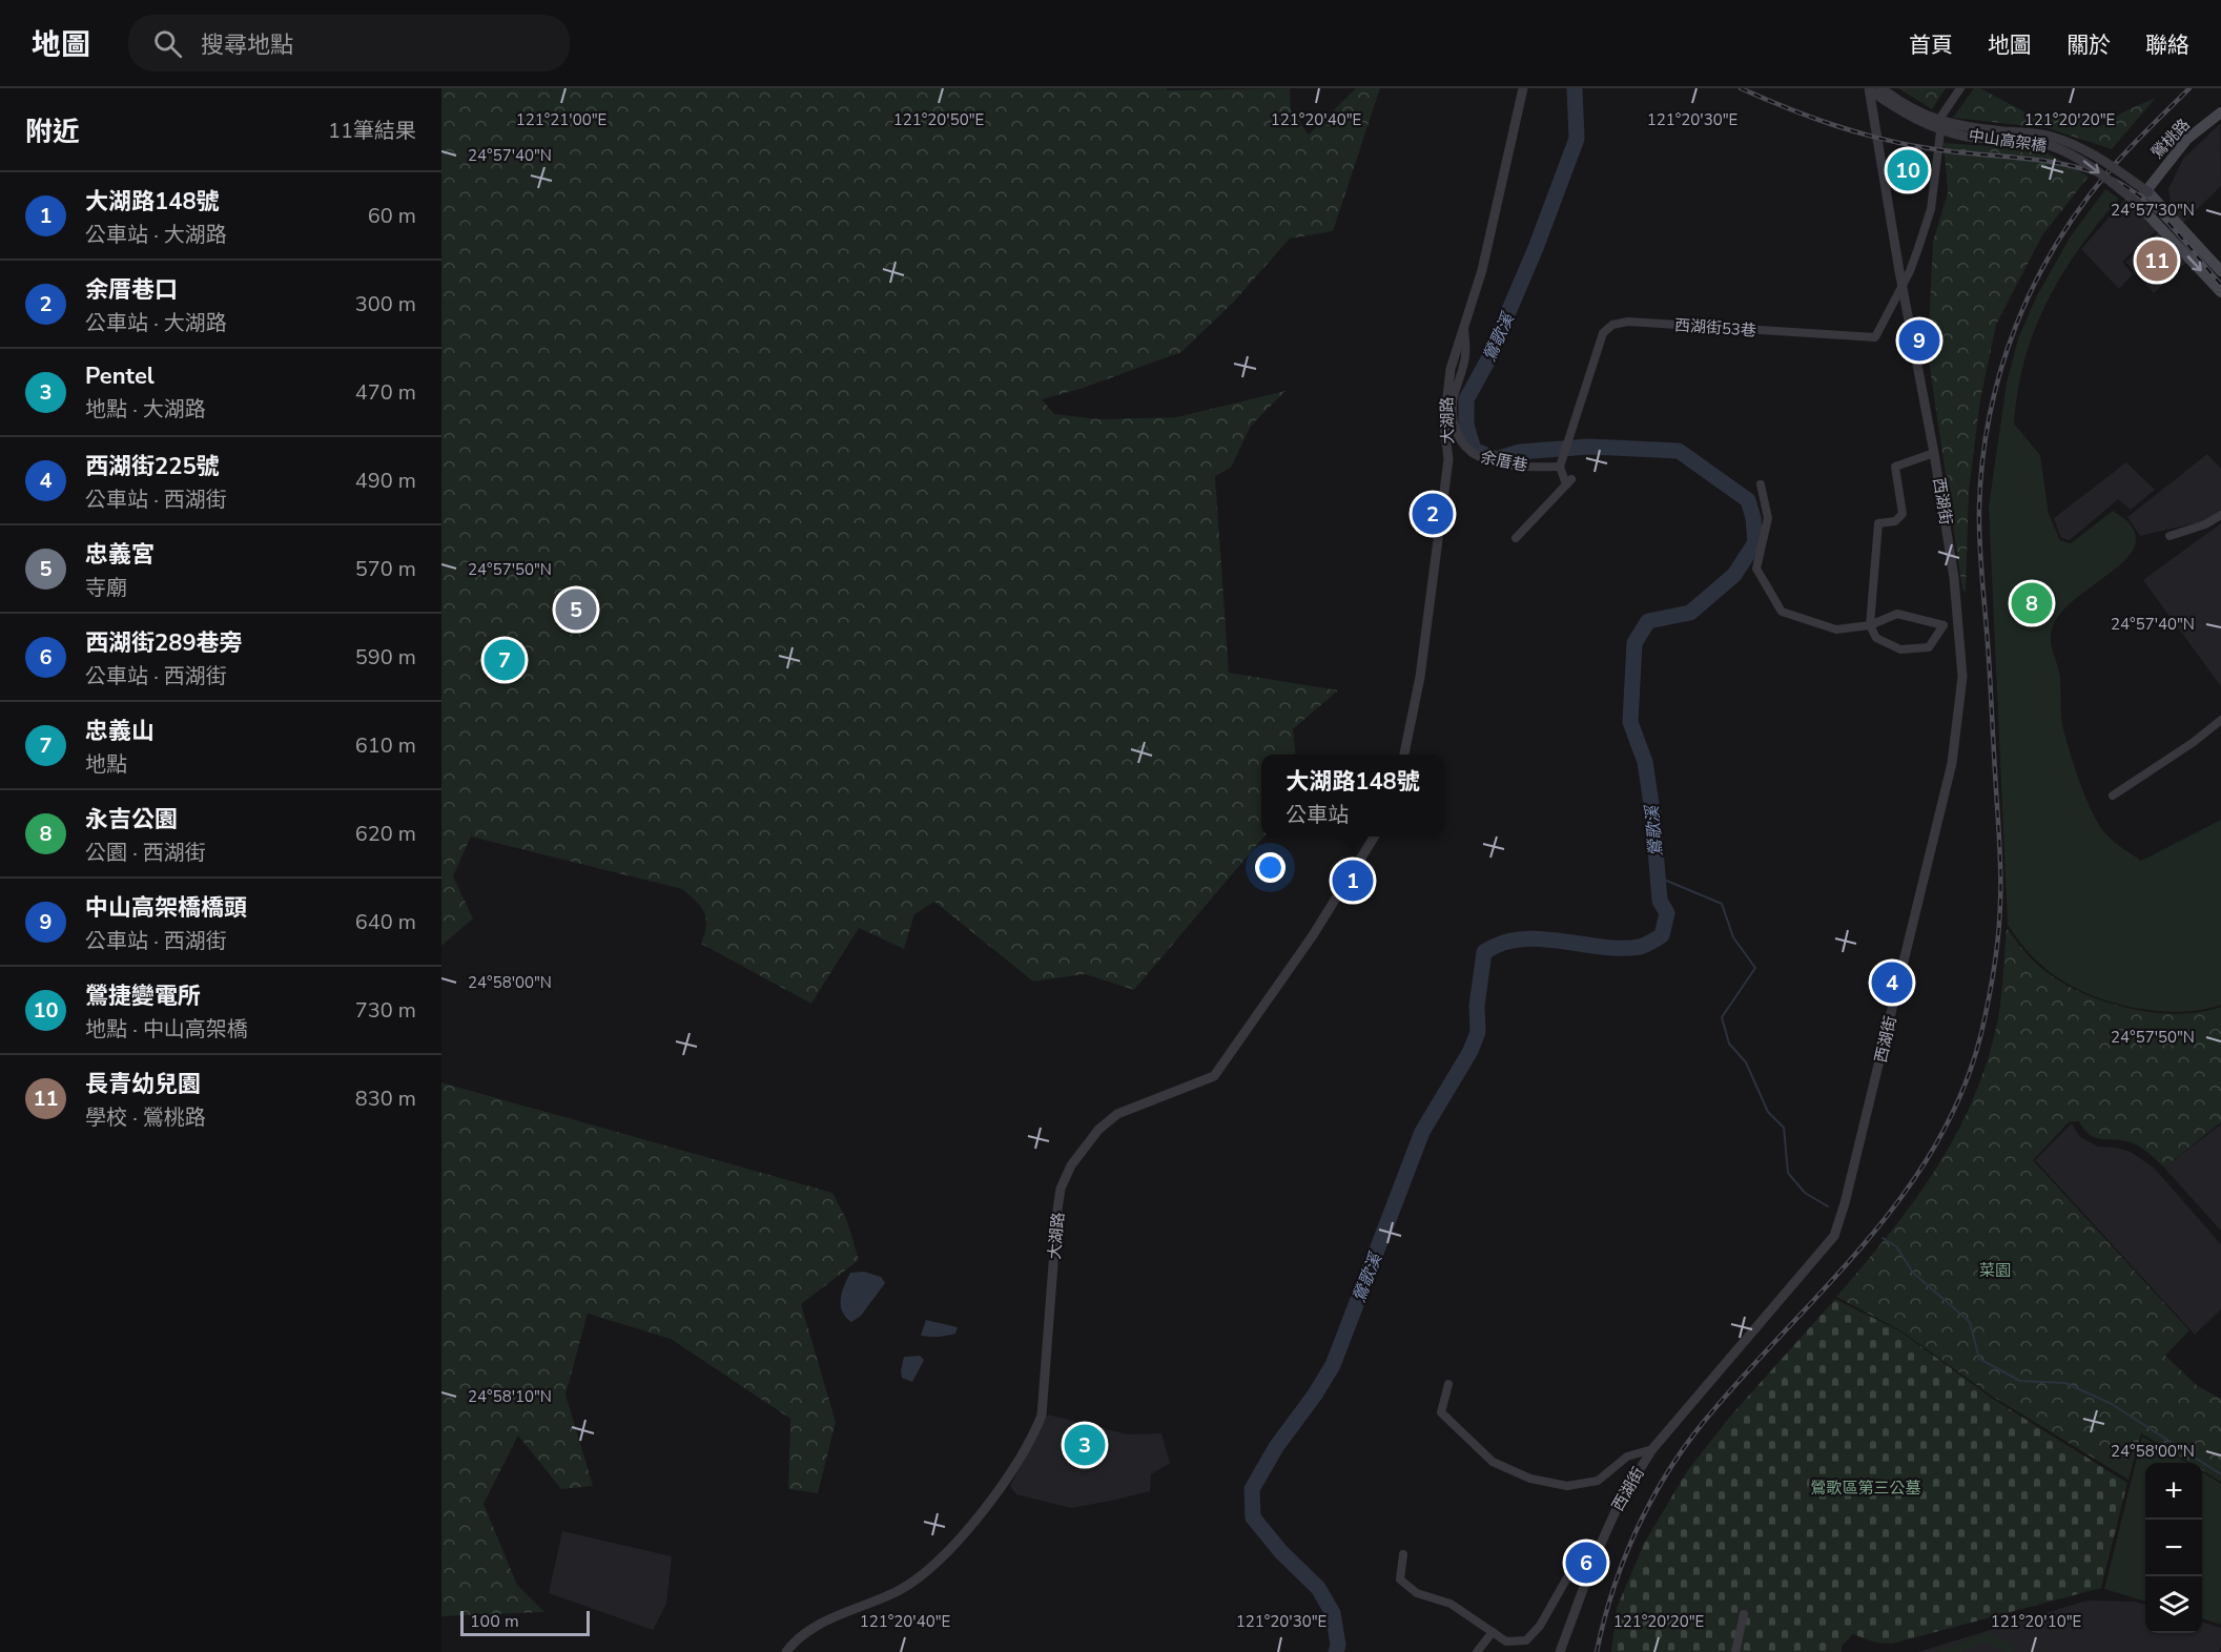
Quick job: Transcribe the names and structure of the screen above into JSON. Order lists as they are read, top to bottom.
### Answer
{
  "streets": {
    "main road": ["鶯桃路"],
    "street": [
      "中山高架橋",
      "西湖街53巷",
      "大湖路",
      "余厝巷",
      "西湖街"
    ]
  },
  "crossings": [
    ["鶯桃路", "中山高架橋"],
    ["中山高架橋", "西湖街"],
    ["西湖街53巷", "余厝巷"],
    ["西湖街53巷", "西湖街"],
    ["大湖路", "余厝巷"]
  ],
  "water": ["鶯歌溪"],
  "parks": ["菜園", "鶯歌區第三公墓"],
  "scale_bar": "100 m",
  "page": {
    "header": "地圖",
    "search": "搜尋地點",
    "nav": [
      "首頁",
      "地圖",
      "關於",
      "聯絡"
    ],
    "heading": ["附近", "11筆結果"],
    "pins": [
      "10",
      "11",
      "9",
      "2",
      "8",
      "5",
      "7",
      "1",
      "4",
      "3",
      "6"
    ],
    "list": [
      {
        "mark": "1",
        "name": "大湖路148號",
        "note": "公車站 · 大湖路",
        "value": "60 m"
      },
      {
        "mark": "2",
        "name": "余厝巷口",
        "note": "公車站 · 大湖路",
        "value": "300 m"
      },
      {
        "mark": "3",
        "name": "Pentel",
        "note": "地點 · 大湖路",
        "value": "470 m"
      },
      {
        "mark": "4",
        "name": "西湖街225號",
        "note": "公車站 · 西湖街",
        "value": "490 m"
      },
      {
        "mark": "5",
        "name": "忠義宮",
        "note": "寺廟",
        "value": "570 m"
      },
      {
        "mark": "6",
        "name": "西湖街289巷旁",
        "note": "公車站 · 西湖街",
        "value": "590 m"
      },
      {
        "mark": "7",
        "name": "忠義山",
        "note": "地點",
        "value": "610 m"
      },
      {
        "mark": "8",
        "name": "永吉公園",
        "note": "公園 · 西湖街",
        "value": "620 m"
      },
      {
        "mark": "9",
        "name": "中山高架橋橋頭",
        "note": "公車站 · 西湖街",
        "value": "640 m"
      },
      {
        "mark": "10",
        "name": "鶯捷變電所",
        "note": "地點 · 中山高架橋",
        "value": "730 m"
      },
      {
        "mark": "11",
        "name": "長青幼兒園",
        "note": "學校 · 鶯桃路",
        "value": "830 m"
      }
    ],
    "popup": ["大湖路148號", "公車站"],
    "map_buttons": ["+", "−"],
    "scale": "100 m"
  },
  "coordinates": [
    "121°21'00\"E",
    "121°20'50\"E",
    "121°20'40\"E",
    "121°20'30\"E",
    "121°20'20\"E",
    "24°57'40\"N",
    "24°57'30\"N",
    "24°57'50\"N",
    "24°58'00\"N",
    "24°58'10\"N",
    "121°20'10\"E"
  ]
}
